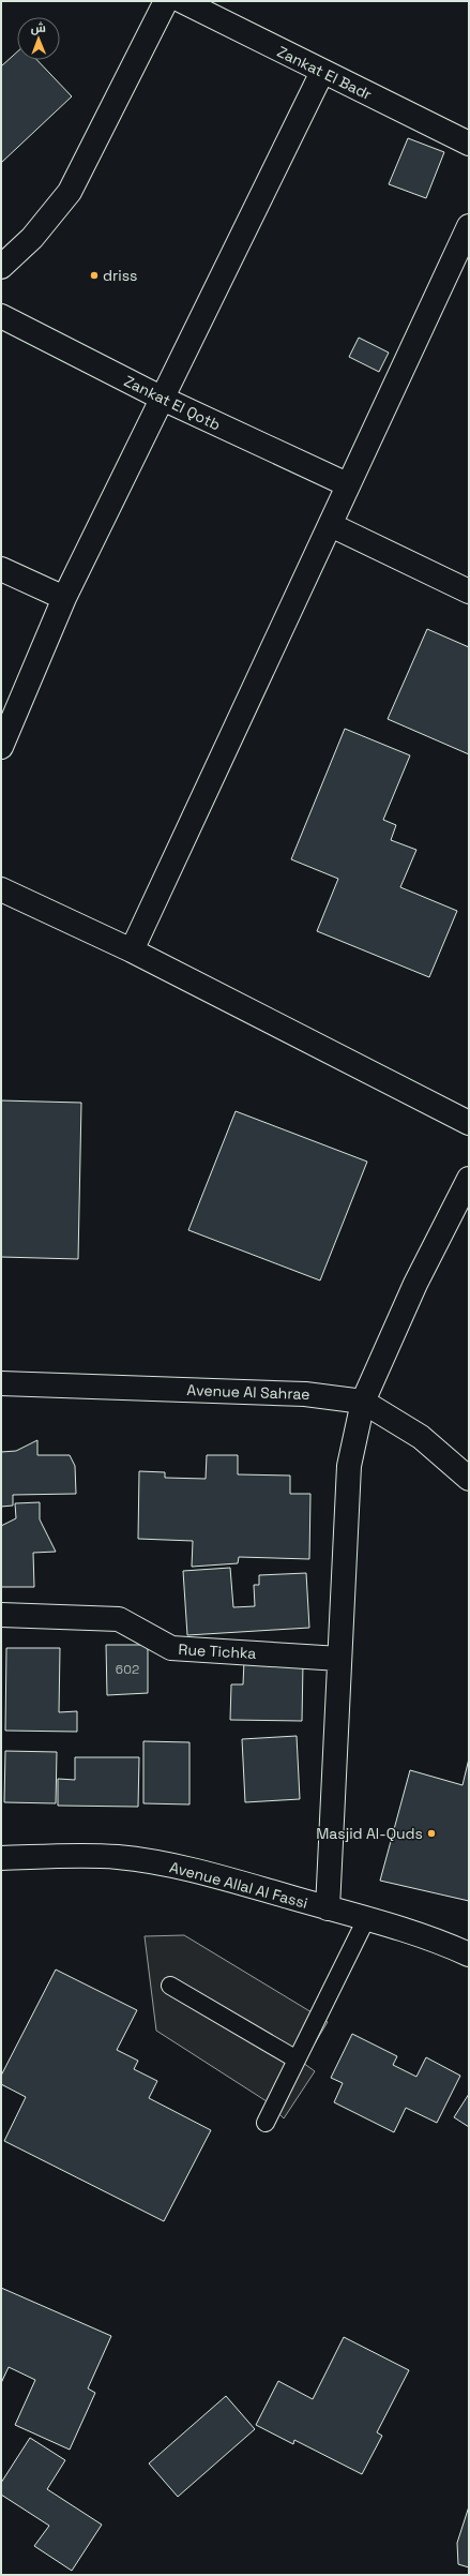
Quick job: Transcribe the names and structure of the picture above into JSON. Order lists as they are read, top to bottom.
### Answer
{
  "streets": {
    "street": [
      "Zankat El Badr",
      "Zankat El Qotb",
      "Avenue Al Sahrae",
      "Rue Tichka",
      "Avenue Allal Al Fassi"
    ]
  },
  "places": ["driss", "Masjid Al-Quds"],
  "house_numbers": ["602"],
  "north": "top"
}
